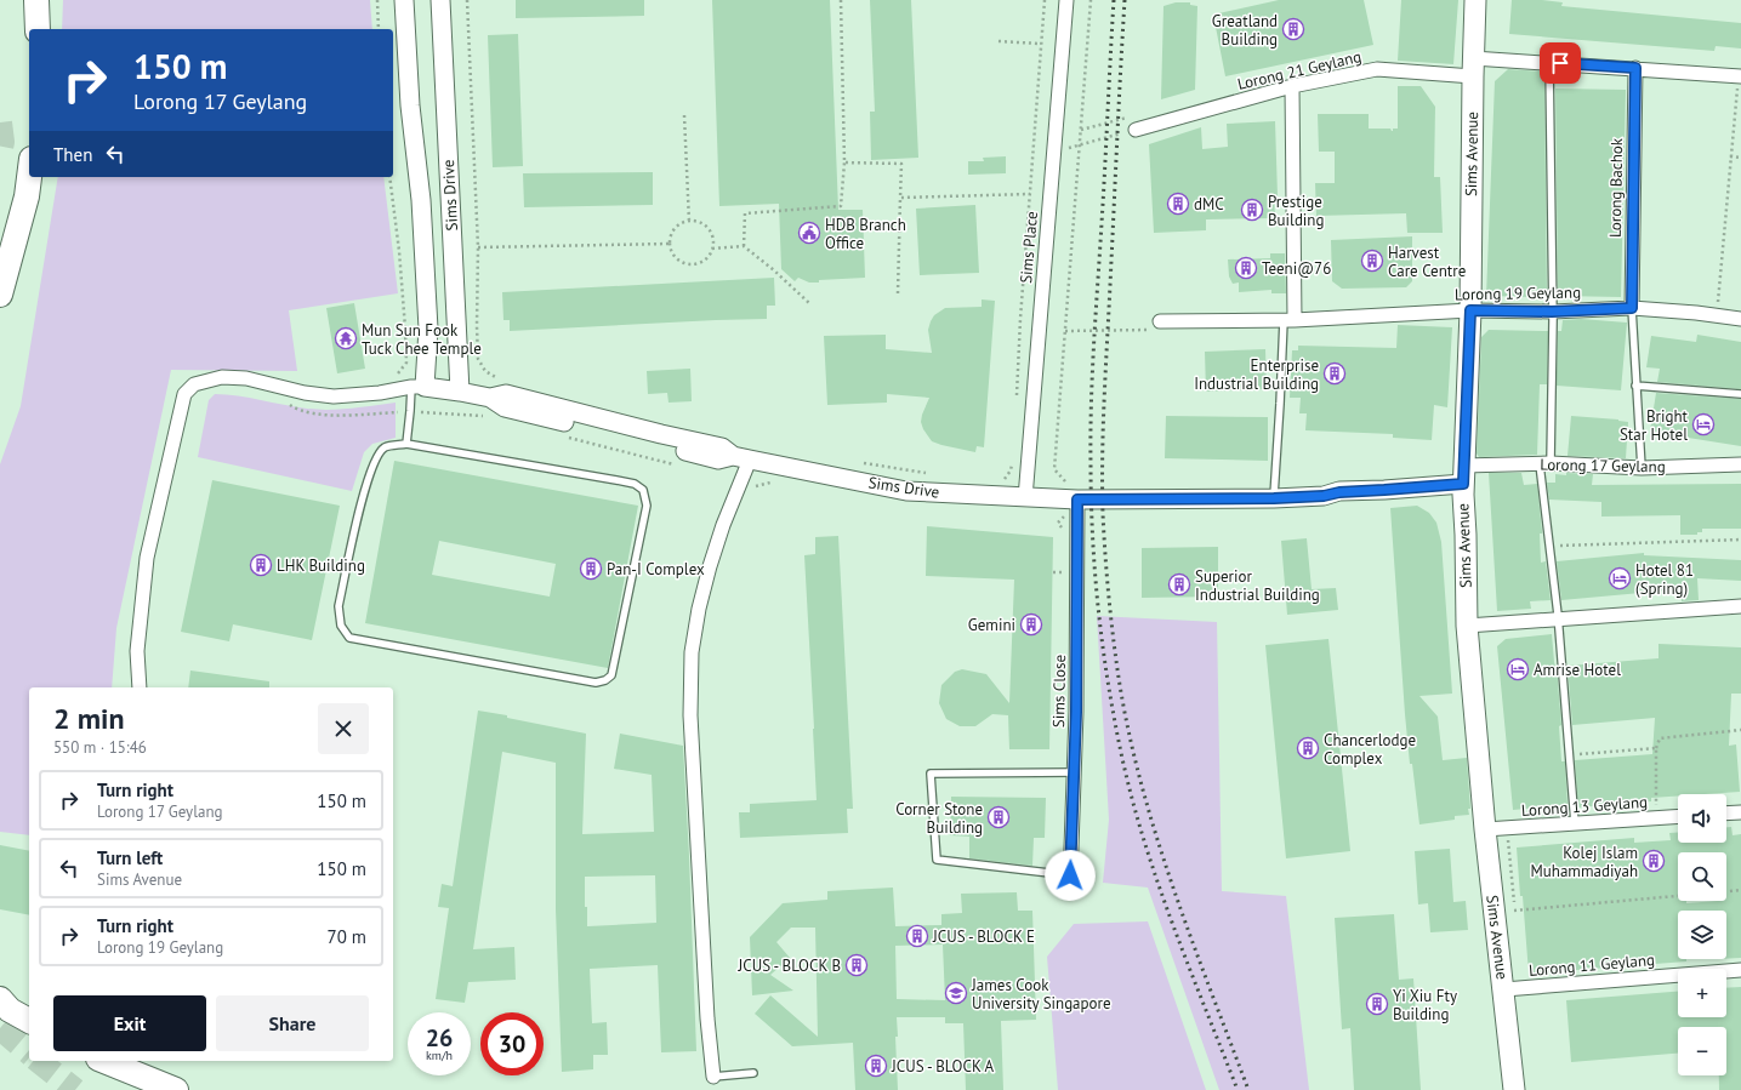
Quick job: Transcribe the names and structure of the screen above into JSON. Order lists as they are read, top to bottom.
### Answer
{
  "streets": {
    "main road": ["Sims Avenue"],
    "street": [
      "Lorong 21 Geylang",
      "Lorong Bachok",
      "Sims Drive",
      "Sims Place",
      "Lorong 19 Geylang",
      "Lorong 17 Geylang",
      "Sims Close",
      "Lorong 13 Geylang",
      "Lorong 11 Geylang"
    ]
  },
  "crossings": [
    ["Lorong 21 Geylang", "Sims Avenue"],
    ["Lorong 21 Geylang", "Lorong Bachok"],
    ["Sims Avenue", "Lorong 19 Geylang"],
    ["Sims Avenue", "Lorong 17 Geylang"],
    ["Sims Avenue", "Lorong 13 Geylang"],
    ["Sims Avenue", "Lorong 11 Geylang"],
    ["Lorong Bachok", "Lorong 19 Geylang"],
    ["Sims Drive", "Sims Place"],
    ["Sims Drive", "Lorong 17 Geylang"],
    ["Sims Drive", "Sims Close"],
    ["Lorong 17 Geylang", "Sims Close"]
  ],
  "places": {
    "building": [
      "Greatland Building",
      "dMC",
      "Prestige Building",
      "Harvest Care Centre",
      "Teeni@76",
      "Enterprise Industrial Building",
      "LHK Building",
      "Pan-I Complex",
      "Superior Industrial Building",
      "Gemini",
      "Chancerlodge Complex",
      "Corner Stone Building",
      "Kolej Islam Muhammadiyah",
      "JCUS - BLOCK E",
      "JCUS - BLOCK B",
      "Yi Xiu Fty Building",
      "JCUS - BLOCK A"
    ],
    "public building": ["HDB Branch Office"],
    "temple": ["Mun Sun Fook Tuck Chee Temple"],
    "hotel": ["Bright Star Hotel", "Hotel 81 (Spring)", "Amrise Hotel"],
    "school or university": ["James Cook University Singapore"]
  },
  "page": {
    "turn": ["150 m", "Lorong 17 Geylang"],
    "then": "Then",
    "heading": ["2 min", "550 m · 15:46"],
    "list": [
      {
        "name": "Turn right",
        "note": "Lorong 17 Geylang",
        "value": "150 m"
      },
      {
        "name": "Turn left",
        "note": "Sims Avenue",
        "value": "150 m"
      },
      {
        "name": "Turn right",
        "note": "Lorong 19 Geylang",
        "value": "70 m"
      }
    ],
    "map_buttons": ["+", "−"],
    "buttons": ["Exit", "Share"],
    "speed": "26 km/h",
    "limit": "30"
  }
}
